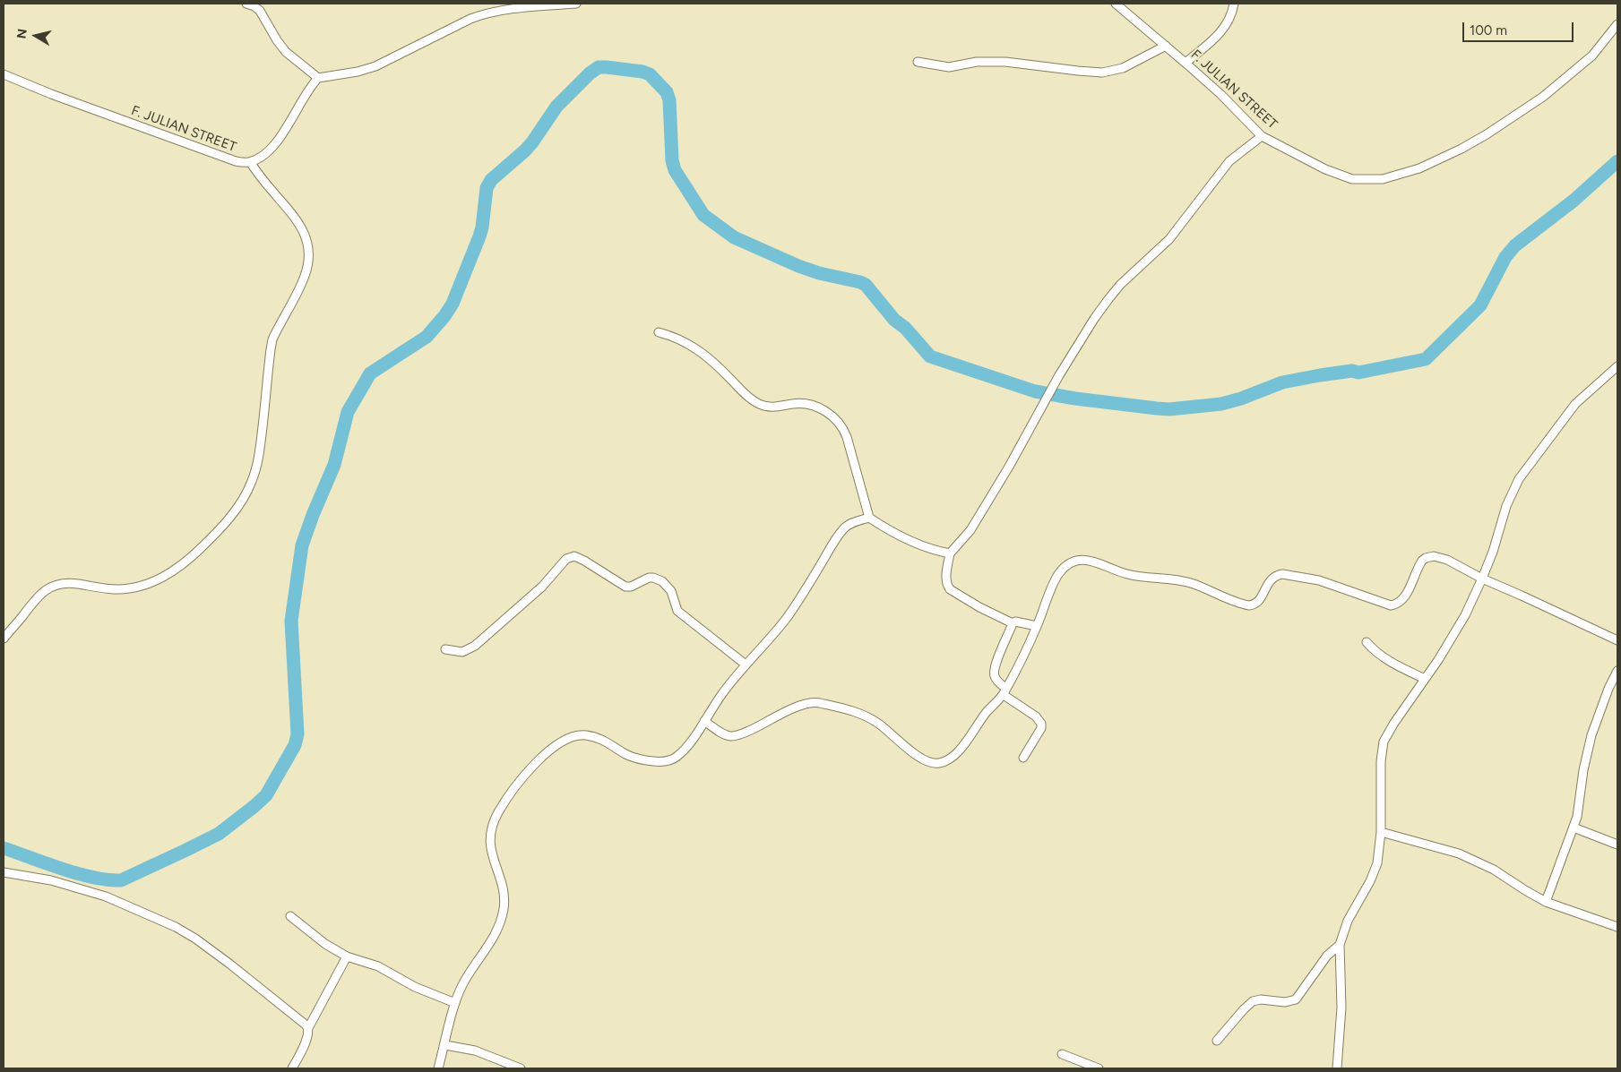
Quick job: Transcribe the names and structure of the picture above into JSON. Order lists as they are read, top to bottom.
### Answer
{
  "streets": {
    "street": ["F. JULIAN STREET"]
  },
  "scale_bar": "100 m",
  "north": "left"
}
